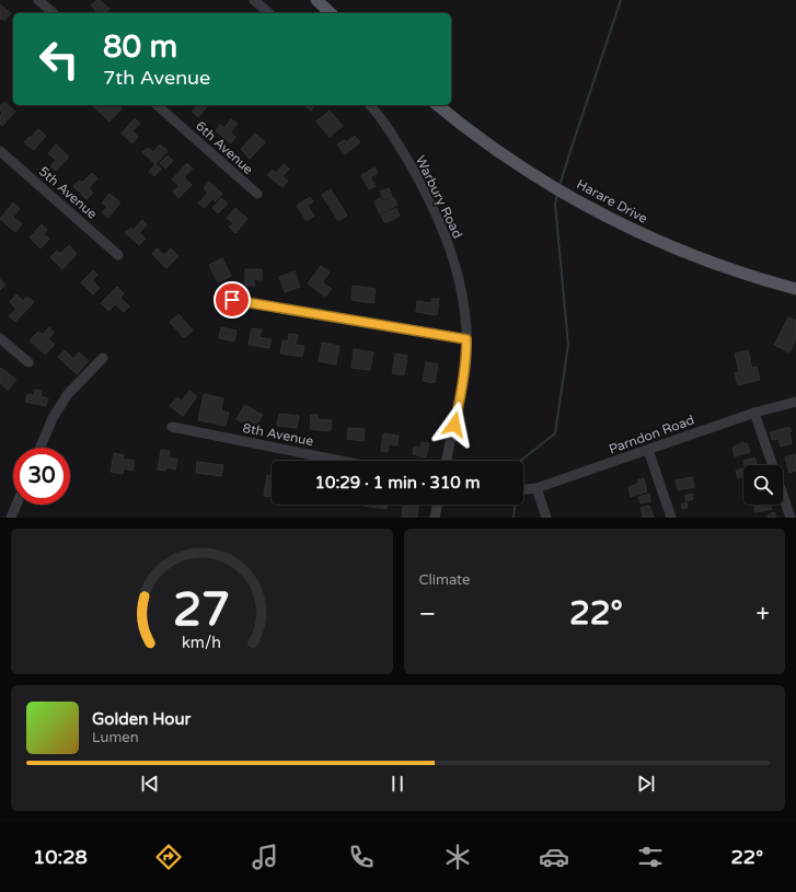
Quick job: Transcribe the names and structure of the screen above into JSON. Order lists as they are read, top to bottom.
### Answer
{
  "streets": {
    "main road": ["Harare Drive"],
    "street": [
      "6th Avenue",
      "5th Avenue",
      "Warbury Road",
      "8th Avenue",
      "Parndon Road"
    ]
  },
  "page": {
    "turn": ["80 m", "7th Avenue"],
    "limit": "30",
    "trip": "10:29 · 1 min · 310 m",
    "tile": "Climate",
    "heat": ["−", "22°", "+"],
    "song": ["Golden Hour", "Lumen"],
    "tabs": ["10:28", "22°"],
    "gauge": ["27", "km/h"]
  }
}
